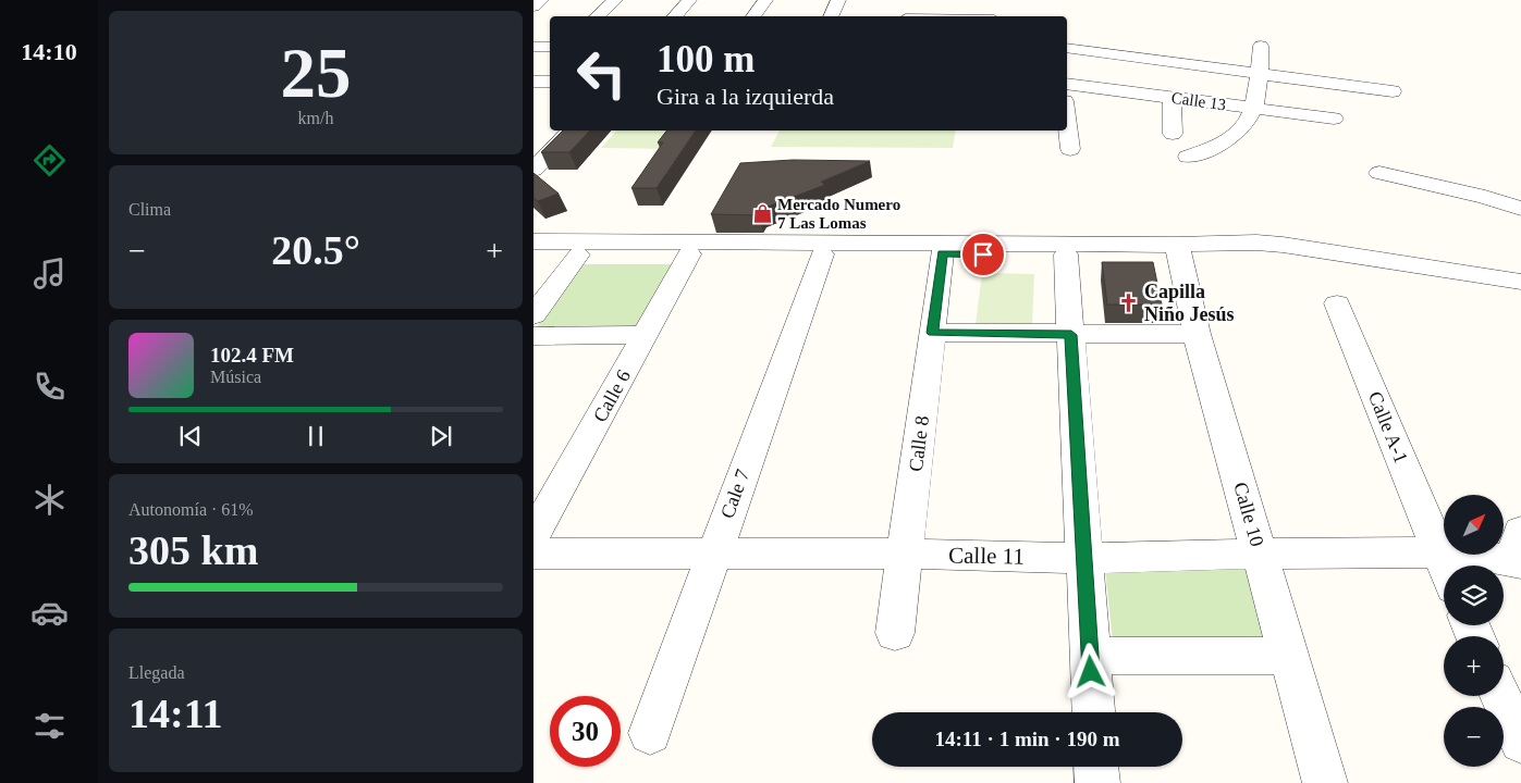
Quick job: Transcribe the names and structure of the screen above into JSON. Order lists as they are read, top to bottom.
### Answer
{
  "streets": {
    "street": [
      "Calle 13",
      "Calle 6",
      "Calle A-1",
      "Calle 8",
      "Cale 7",
      "Calle 10",
      "Calle 11"
    ]
  },
  "crossings": [
    ["Calle A-1", "Calle 11"],
    ["Calle 8", "Calle 11"],
    ["Cale 7", "Calle 11"],
    ["Calle 10", "Calle 11"]
  ],
  "places": {
    "shop": ["Mercado Numero 7 Las Lomas"],
    "church": ["Capilla Niño Jesús"]
  },
  "north": "top right",
  "page": {
    "tabs": "14:10",
    "tile": [
      ["25", "km/h"],
      "Clima",
      ["Autonomía · 61%", "305 km"],
      ["Llegada", "14:11"]
    ],
    "turn": ["100 m", "Gira a la izquierda"],
    "heat": ["−", "20.5°", "+"],
    "song": ["102.4 FM", "Música"],
    "map_buttons": ["+", "−"],
    "limit": "30",
    "trip": "14:11 · 1 min · 190 m"
  }
}
